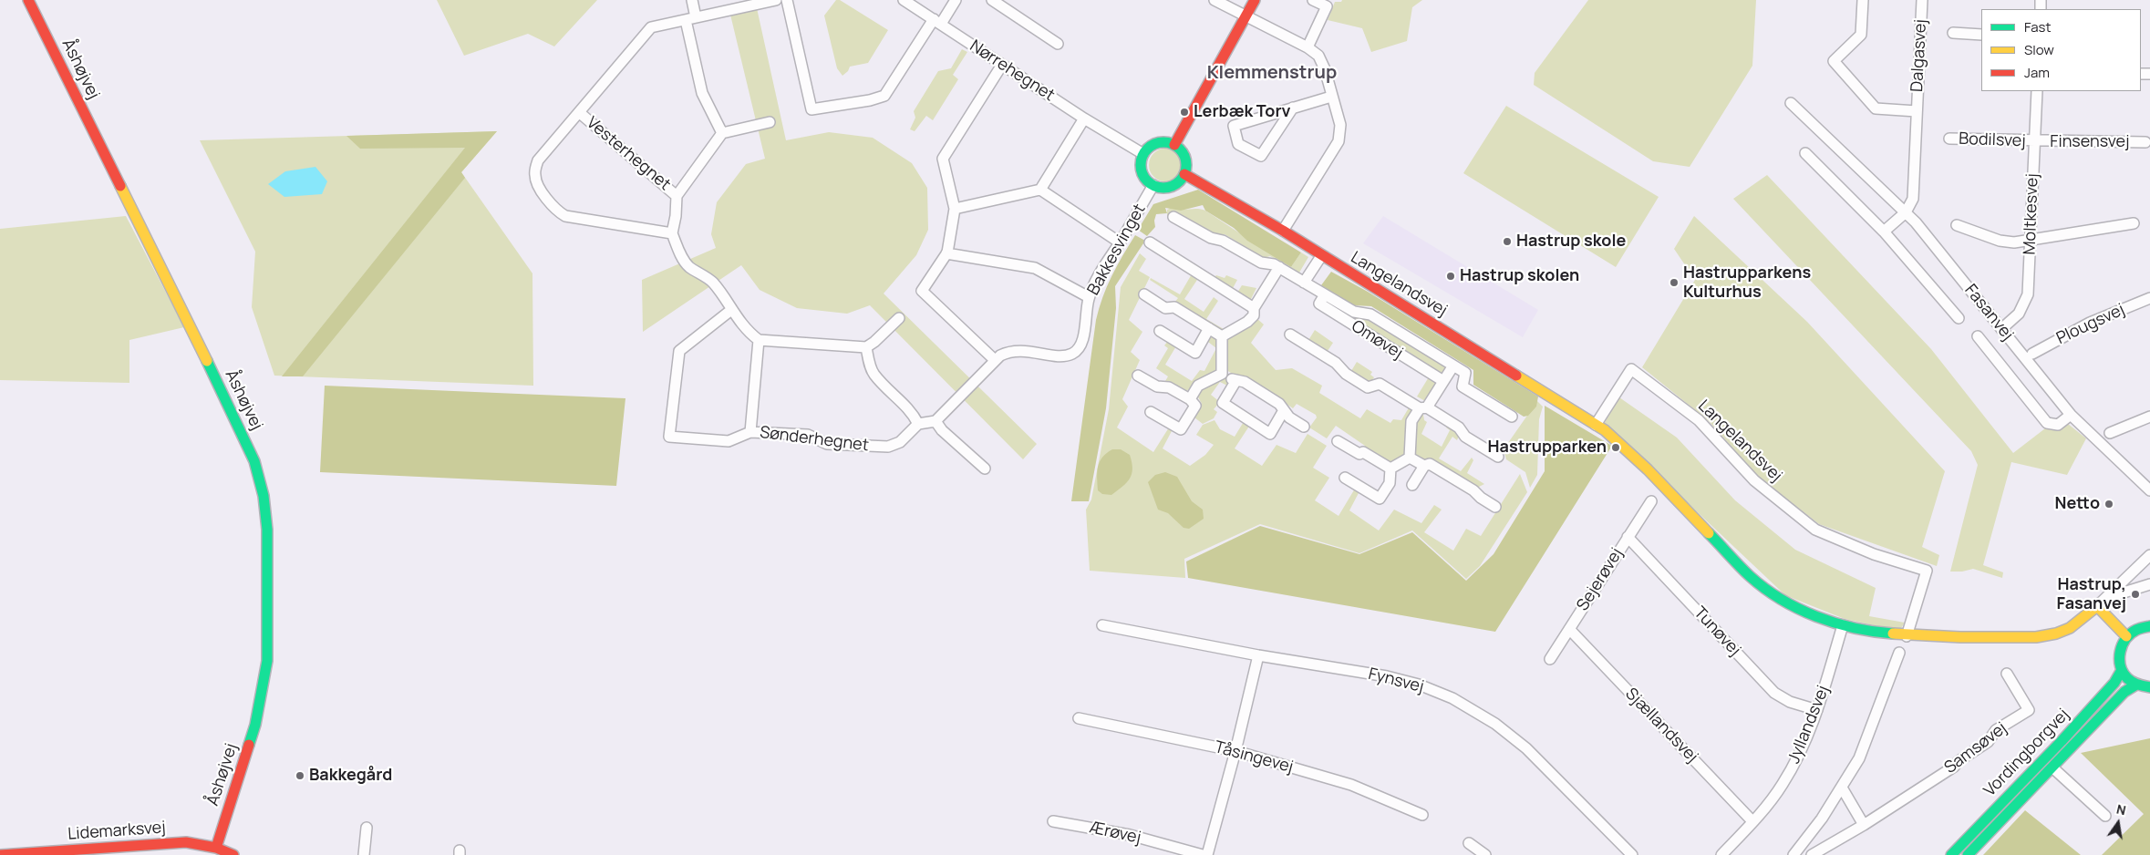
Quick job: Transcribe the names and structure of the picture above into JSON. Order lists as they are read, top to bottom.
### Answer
{
  "streets": {
    "street": [
      "Dalgasvej",
      "Åshøjvej",
      "Nørrehegnet",
      "Bodilsvej",
      "Finsensvej",
      "Vesterhegnet",
      "Moltkesvej",
      "Bakkesvinget",
      "Langelandsvej",
      "Fasanvej",
      "Plougsvej",
      "Omøvej",
      "Sønderhegnet",
      "Sejerøvej",
      "Tunøvej",
      "Fynsvej",
      "Jyllandsvej",
      "Sjællandsvej",
      "Samsøvej",
      "Vordingborgvej",
      "Tåsingevej",
      "Lidemarksvej",
      "Ærøvej"
    ]
  },
  "crossings": [
    ["Dalgasvej", "Fasanvej"],
    ["Åshøjvej", "Lidemarksvej"],
    ["Nørrehegnet", "Bakkesvinget"],
    ["Nørrehegnet", "Langelandsvej"],
    ["Bodilsvej", "Finsensvej"],
    ["Bodilsvej", "Moltkesvej"],
    ["Finsensvej", "Moltkesvej"],
    ["Moltkesvej", "Fasanvej"],
    ["Bakkesvinget", "Langelandsvej"],
    ["Langelandsvej", "Jyllandsvej"],
    ["Sejerøvej", "Tunøvej"],
    ["Sejerøvej", "Sjællandsvej"],
    ["Tunøvej", "Jyllandsvej"],
    ["Jyllandsvej", "Sjællandsvej"]
  ],
  "districts": ["Klemmenstrup"],
  "places": [
    "Lerbæk Torv",
    "Hastrup skole",
    "Hastrup skolen",
    "Hastrupparkens Kulturhus",
    "Hastrupparken",
    "Netto",
    "Hastrup, Fasanvej",
    "Bakkegård"
  ],
  "legend": ["Fast", "Slow", "Jam"],
  "north": "top"
}
